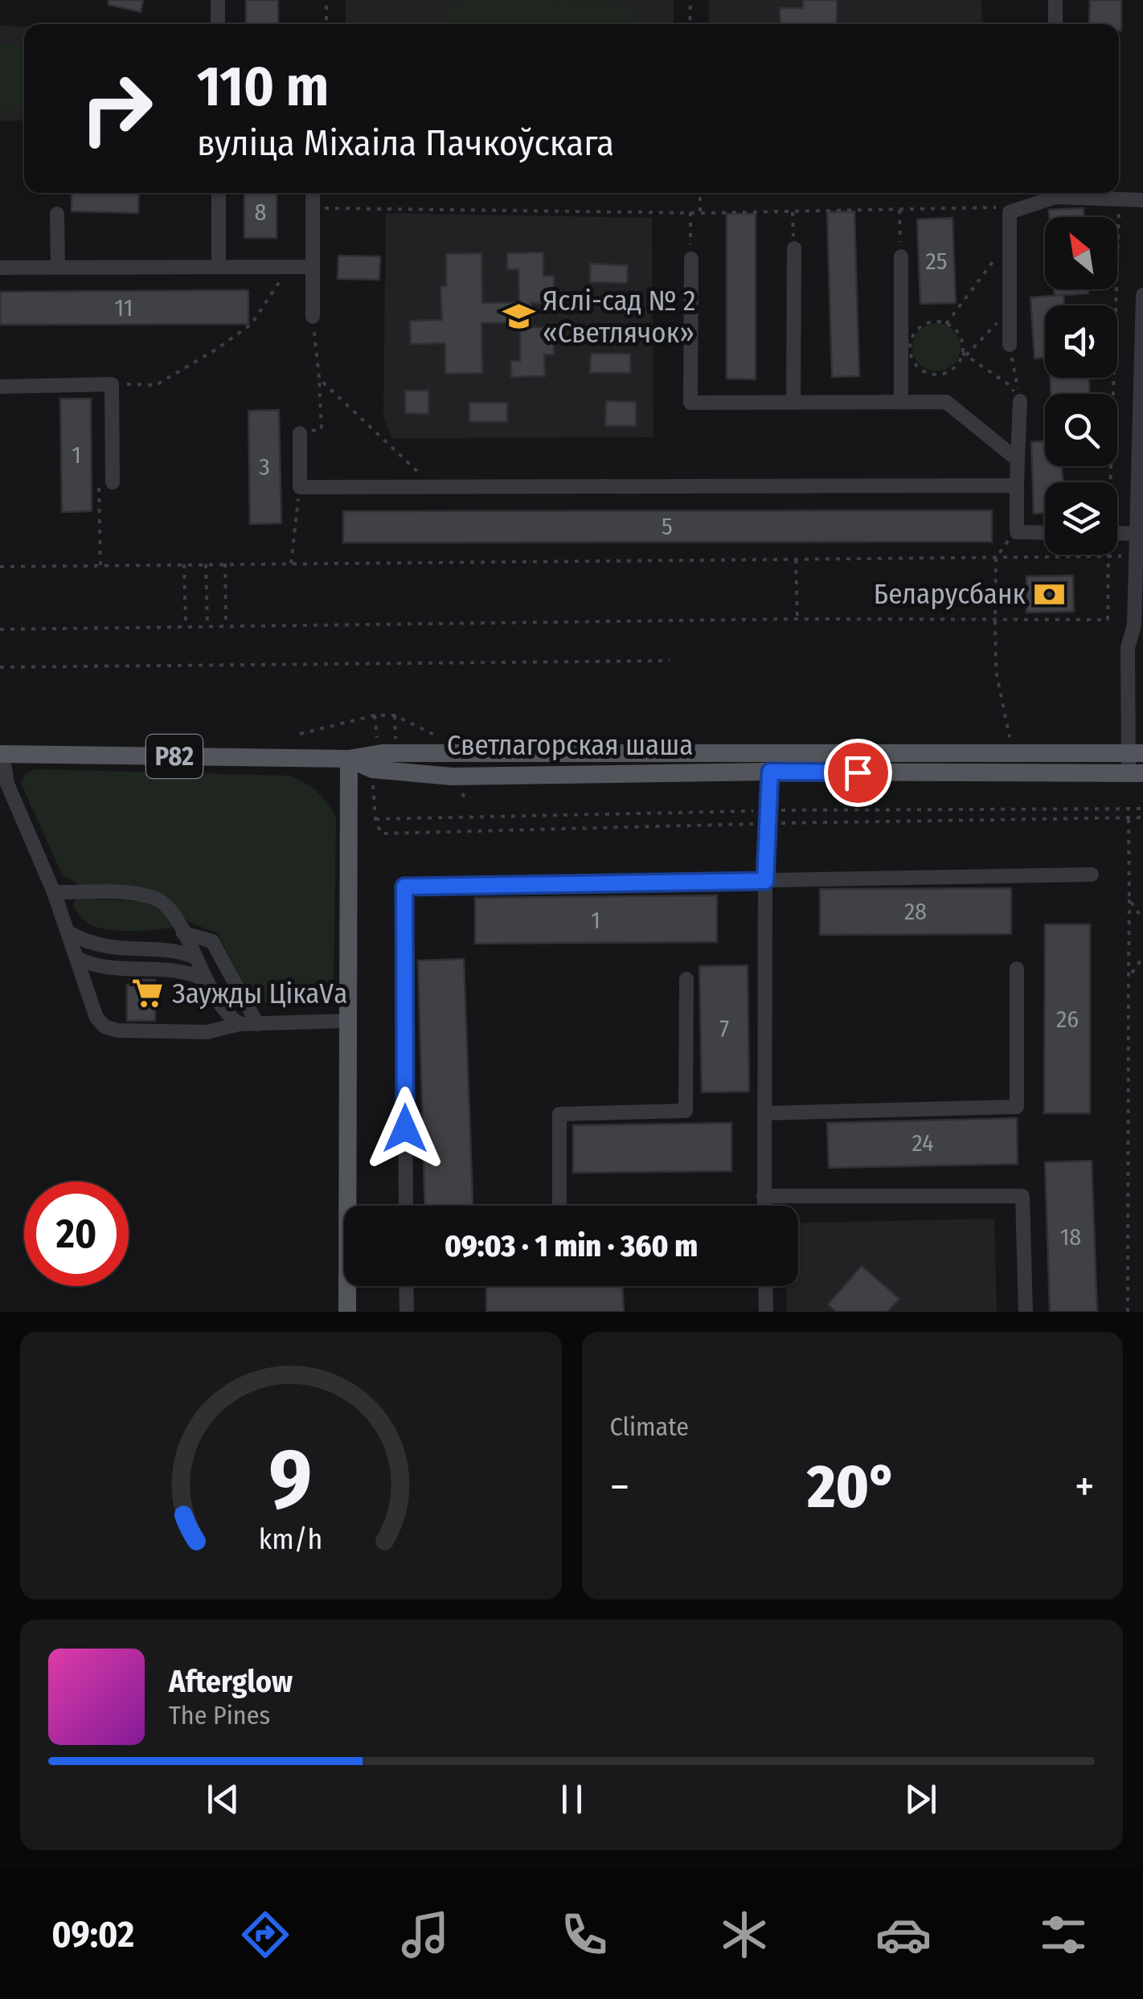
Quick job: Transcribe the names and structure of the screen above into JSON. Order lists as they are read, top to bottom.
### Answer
{
  "streets": {
    "main road": ["Светлагорская шаша", "Р82"]
  },
  "places": {
    "school or university": ["Яслі-сад № 2 «Светлячок»"],
    "bank": ["Беларусбанк"],
    "supermarket": ["Заужды ЦікаVа"]
  },
  "house_numbers": [
    "8",
    "25",
    "11",
    "1",
    "3",
    "5",
    "28",
    "1",
    "26",
    "7",
    "24",
    "18"
  ],
  "north": "top left",
  "page": {
    "turn": ["110 m", "вуліца Міхаіла Пачкоўскага"],
    "limit": "20",
    "trip": "09:03 · 1 min · 360 m",
    "tile": "Climate",
    "heat": ["−", "20°", "+"],
    "song": ["Afterglow", "The Pines"],
    "tabs": "09:02",
    "gauge": ["9", "km/h"]
  }
}
